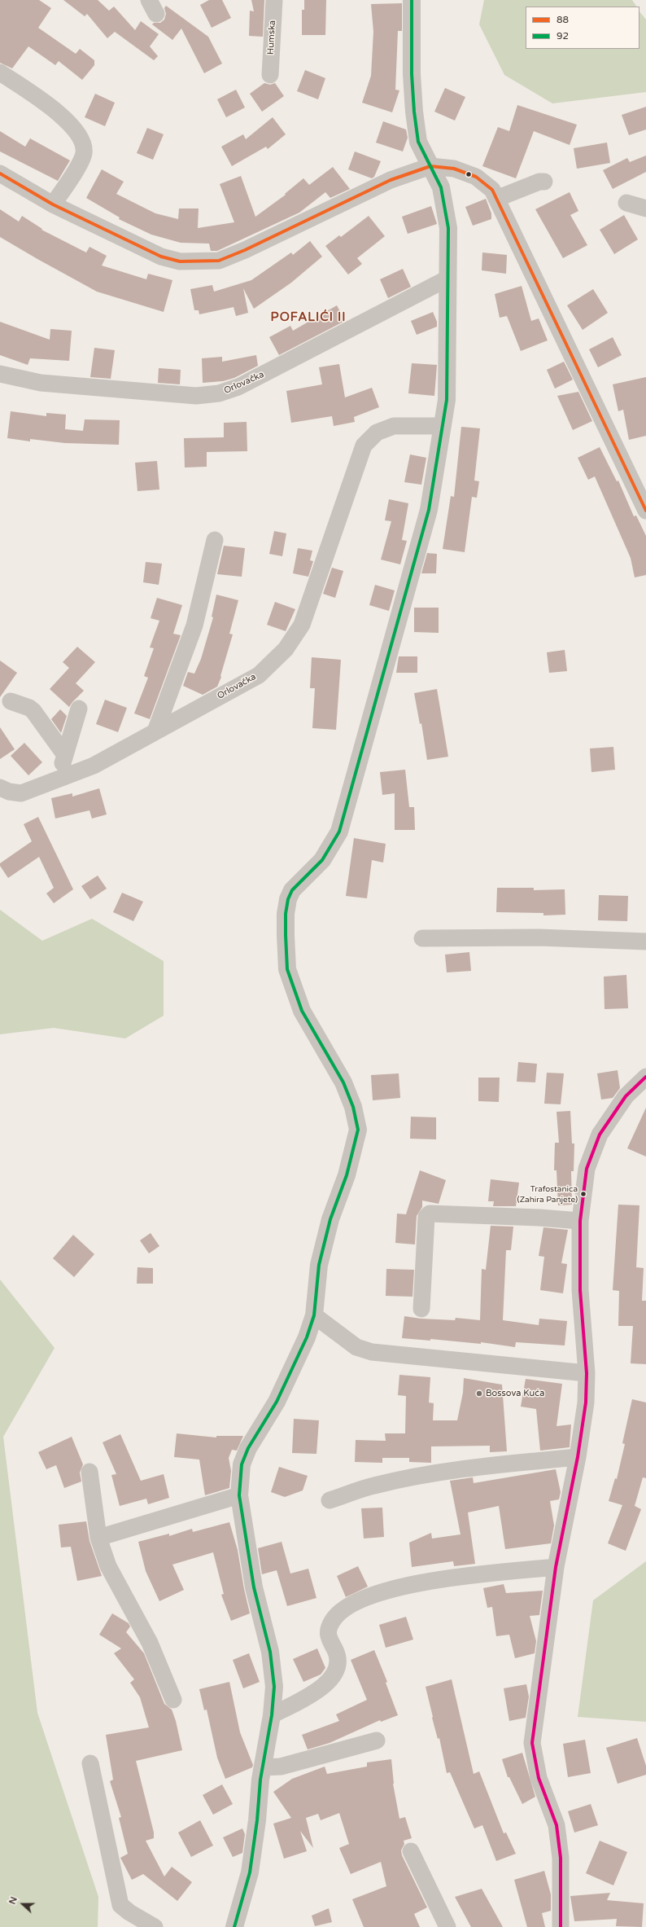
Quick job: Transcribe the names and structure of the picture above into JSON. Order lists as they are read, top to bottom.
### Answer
{
  "streets": {
    "street": ["Humska", "Orlovačka"]
  },
  "districts": ["POFALIĆI II"],
  "places": ["Trafostanica (Zahira Panjete)", "Bossova Kuća"],
  "lines": ["transit line 92", "transit line 88"],
  "legend": ["88", "92"],
  "north": "left"
}
